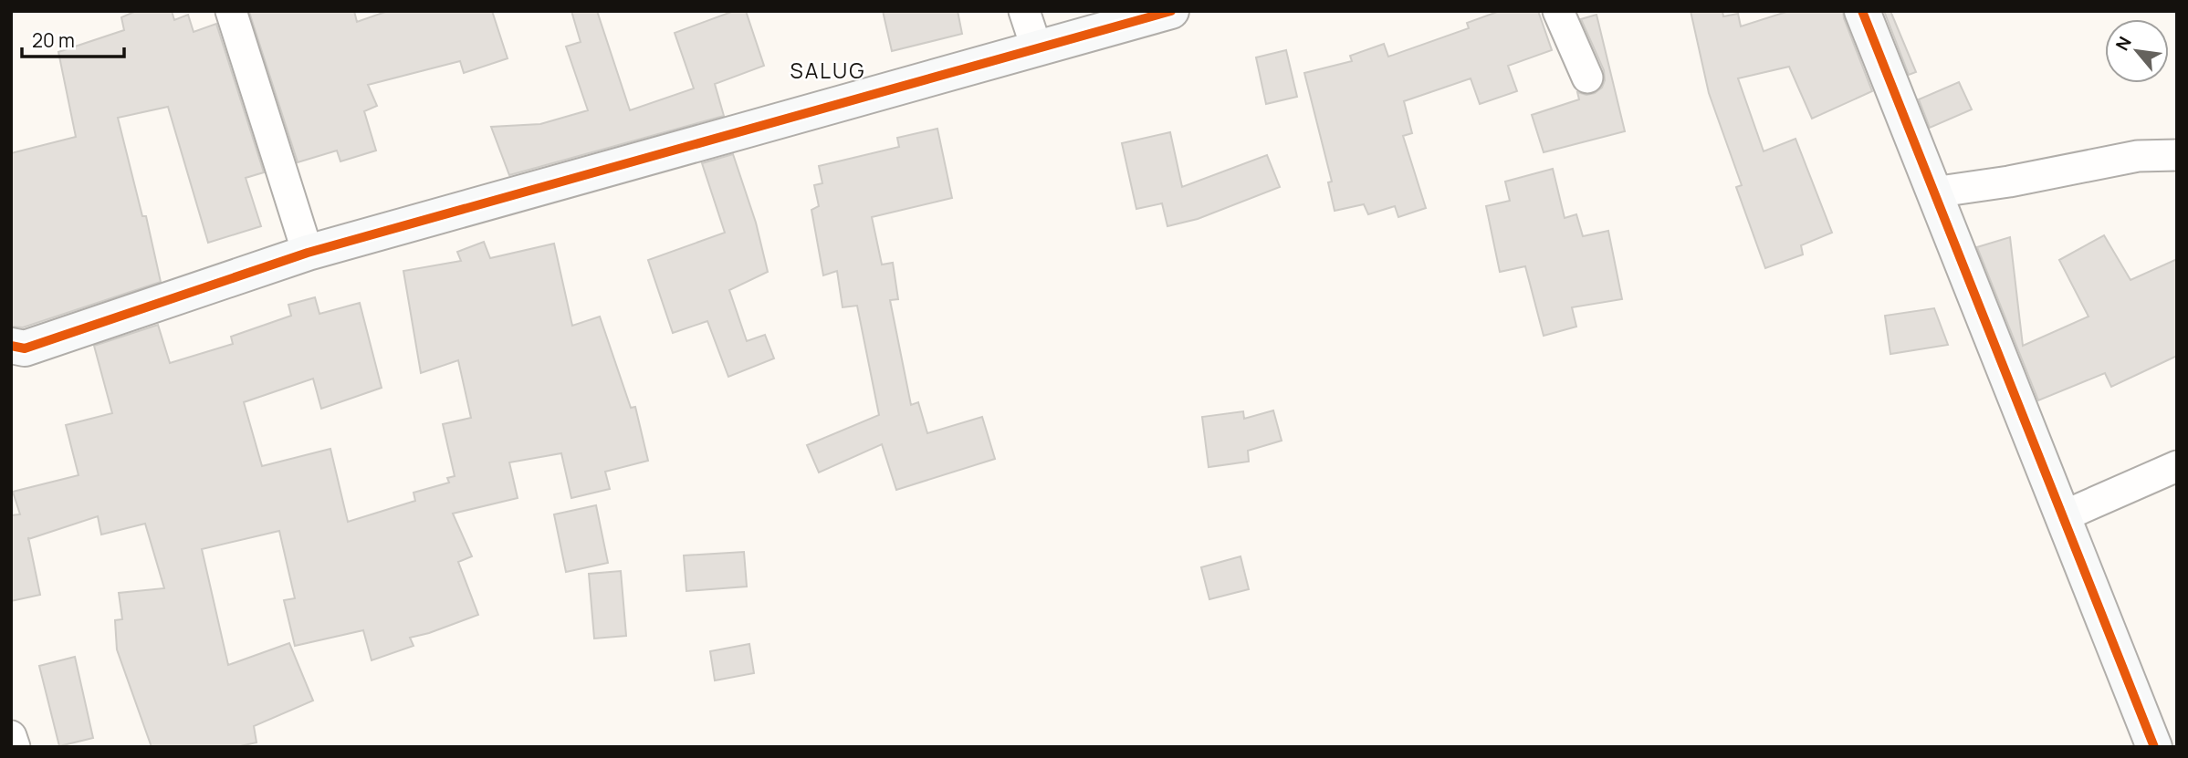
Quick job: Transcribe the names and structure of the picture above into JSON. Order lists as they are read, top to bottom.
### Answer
{
  "districts": ["SALUG"],
  "scale_bar": "20 m",
  "north": "top left"
}
